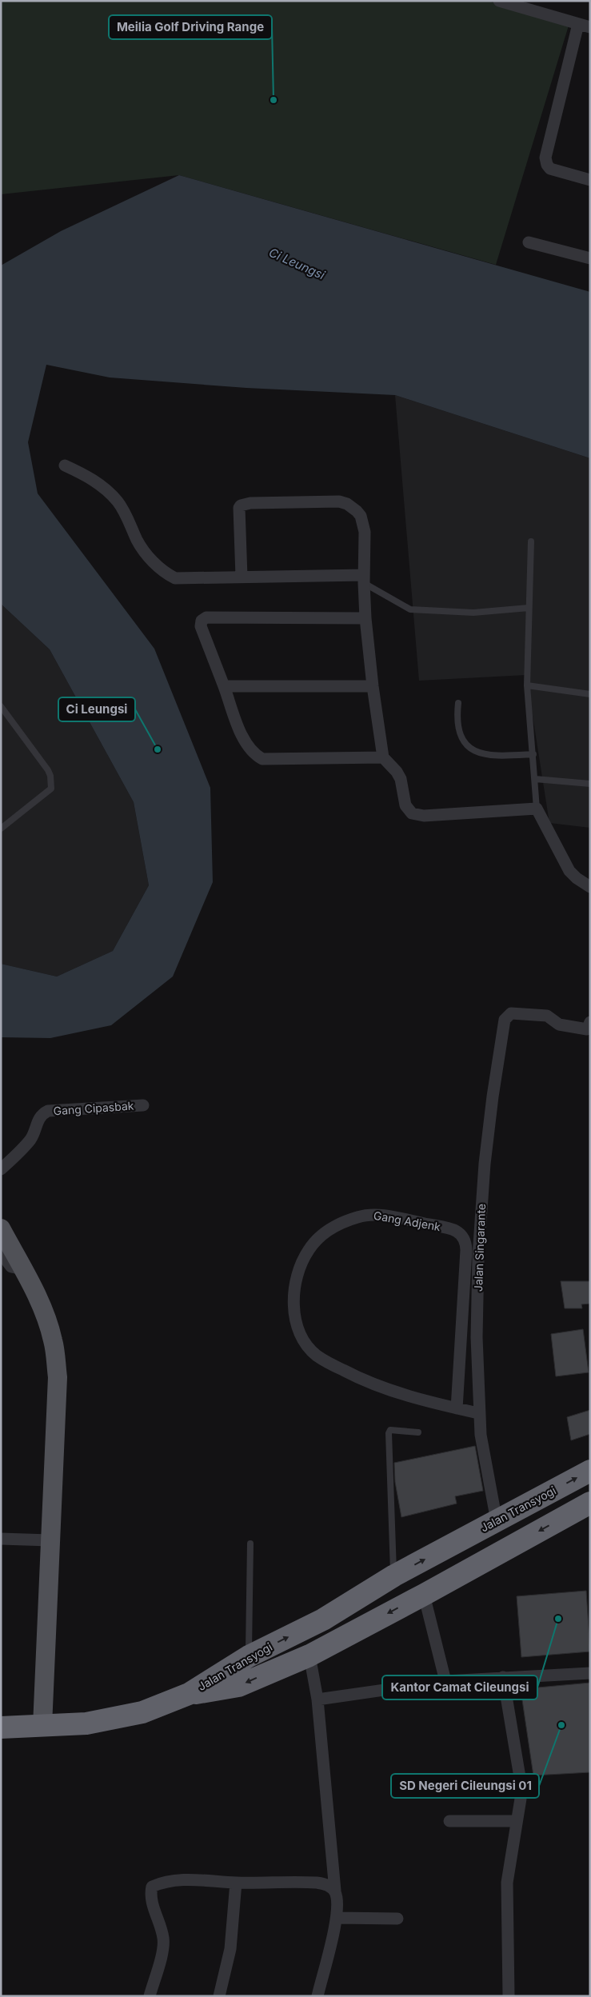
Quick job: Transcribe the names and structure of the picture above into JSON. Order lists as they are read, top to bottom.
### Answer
{
  "streets": {
    "highway": ["Jalan Transyogi"],
    "street": ["Gang Cipasbak", "Gang Adjenk", "Jalan Singarante"]
  },
  "crossings": [
    ["Gang Adjenk", "Jalan Singarante"],
    ["Jalan Singarante", "Jalan Transyogi"]
  ],
  "water": ["Ci Leungsi"],
  "places": [
    "Meilia Golf Driving Range",
    "Ci Leungsi",
    "Kantor Camat Cileungsi",
    "SD Negeri Cileungsi 01"
  ]
}
